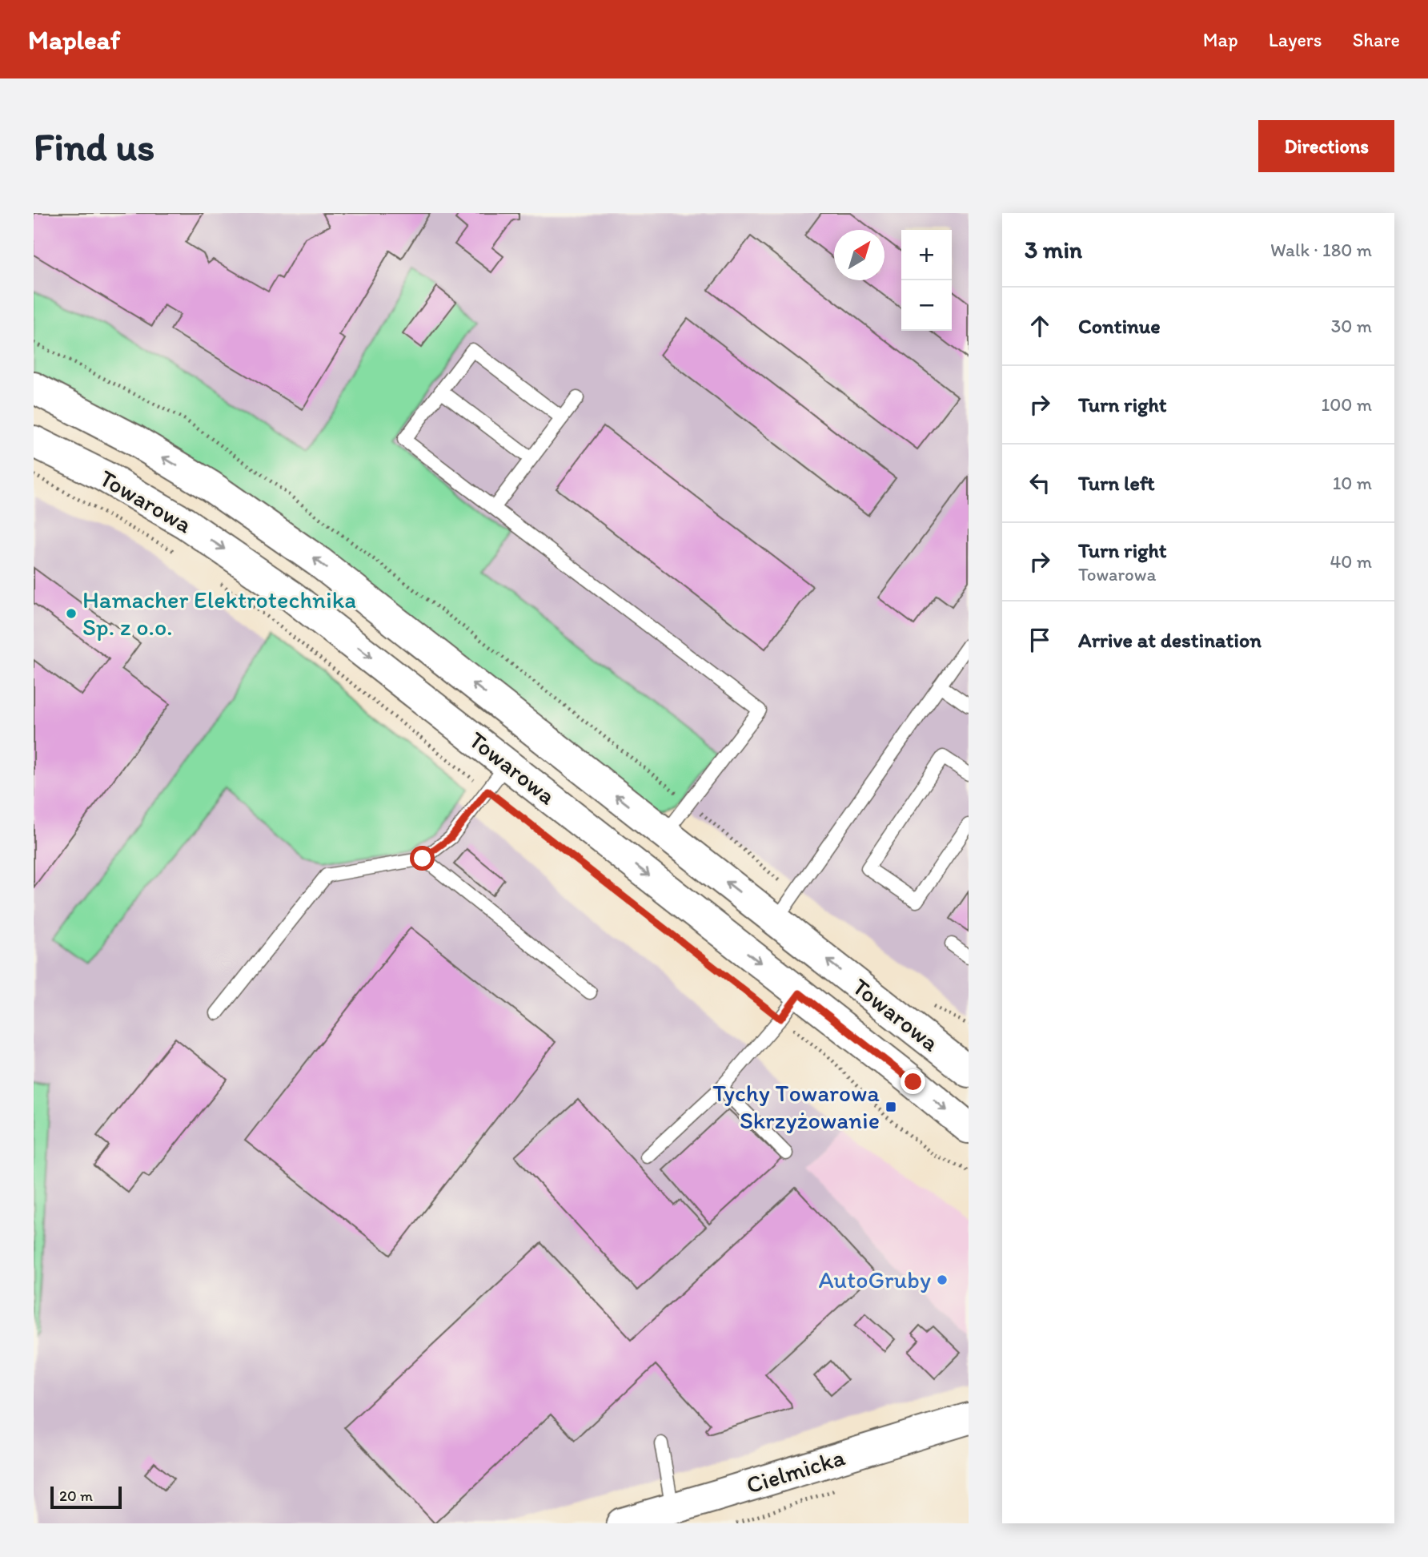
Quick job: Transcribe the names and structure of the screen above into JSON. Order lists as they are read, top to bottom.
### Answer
{
  "streets": {
    "street": ["Towarowa", "Cielmicka"]
  },
  "places": {
    "other": ["Hamacher Elektrotechnika Sp. z o.o.", "AutoGruby"],
    "transit": ["Tychy Towarowa Skrzyżowanie"]
  },
  "scale_bar": "20 m",
  "north": "top right",
  "page": {
    "header": "Mapleaf",
    "nav": ["Map", "Layers", "Share"],
    "buttons": "Directions",
    "title": "Find us",
    "heading": ["3 min", "Walk · 180 m"],
    "map_buttons": ["+", "−"],
    "list": [
      ["Continue", "30 m"],
      ["Turn right", "100 m"],
      ["Turn left", "10 m"],
      ["Turn right", "Towarowa", "40 m"],
      "Arrive at destination"
    ],
    "scale": "20 m"
  }
}
